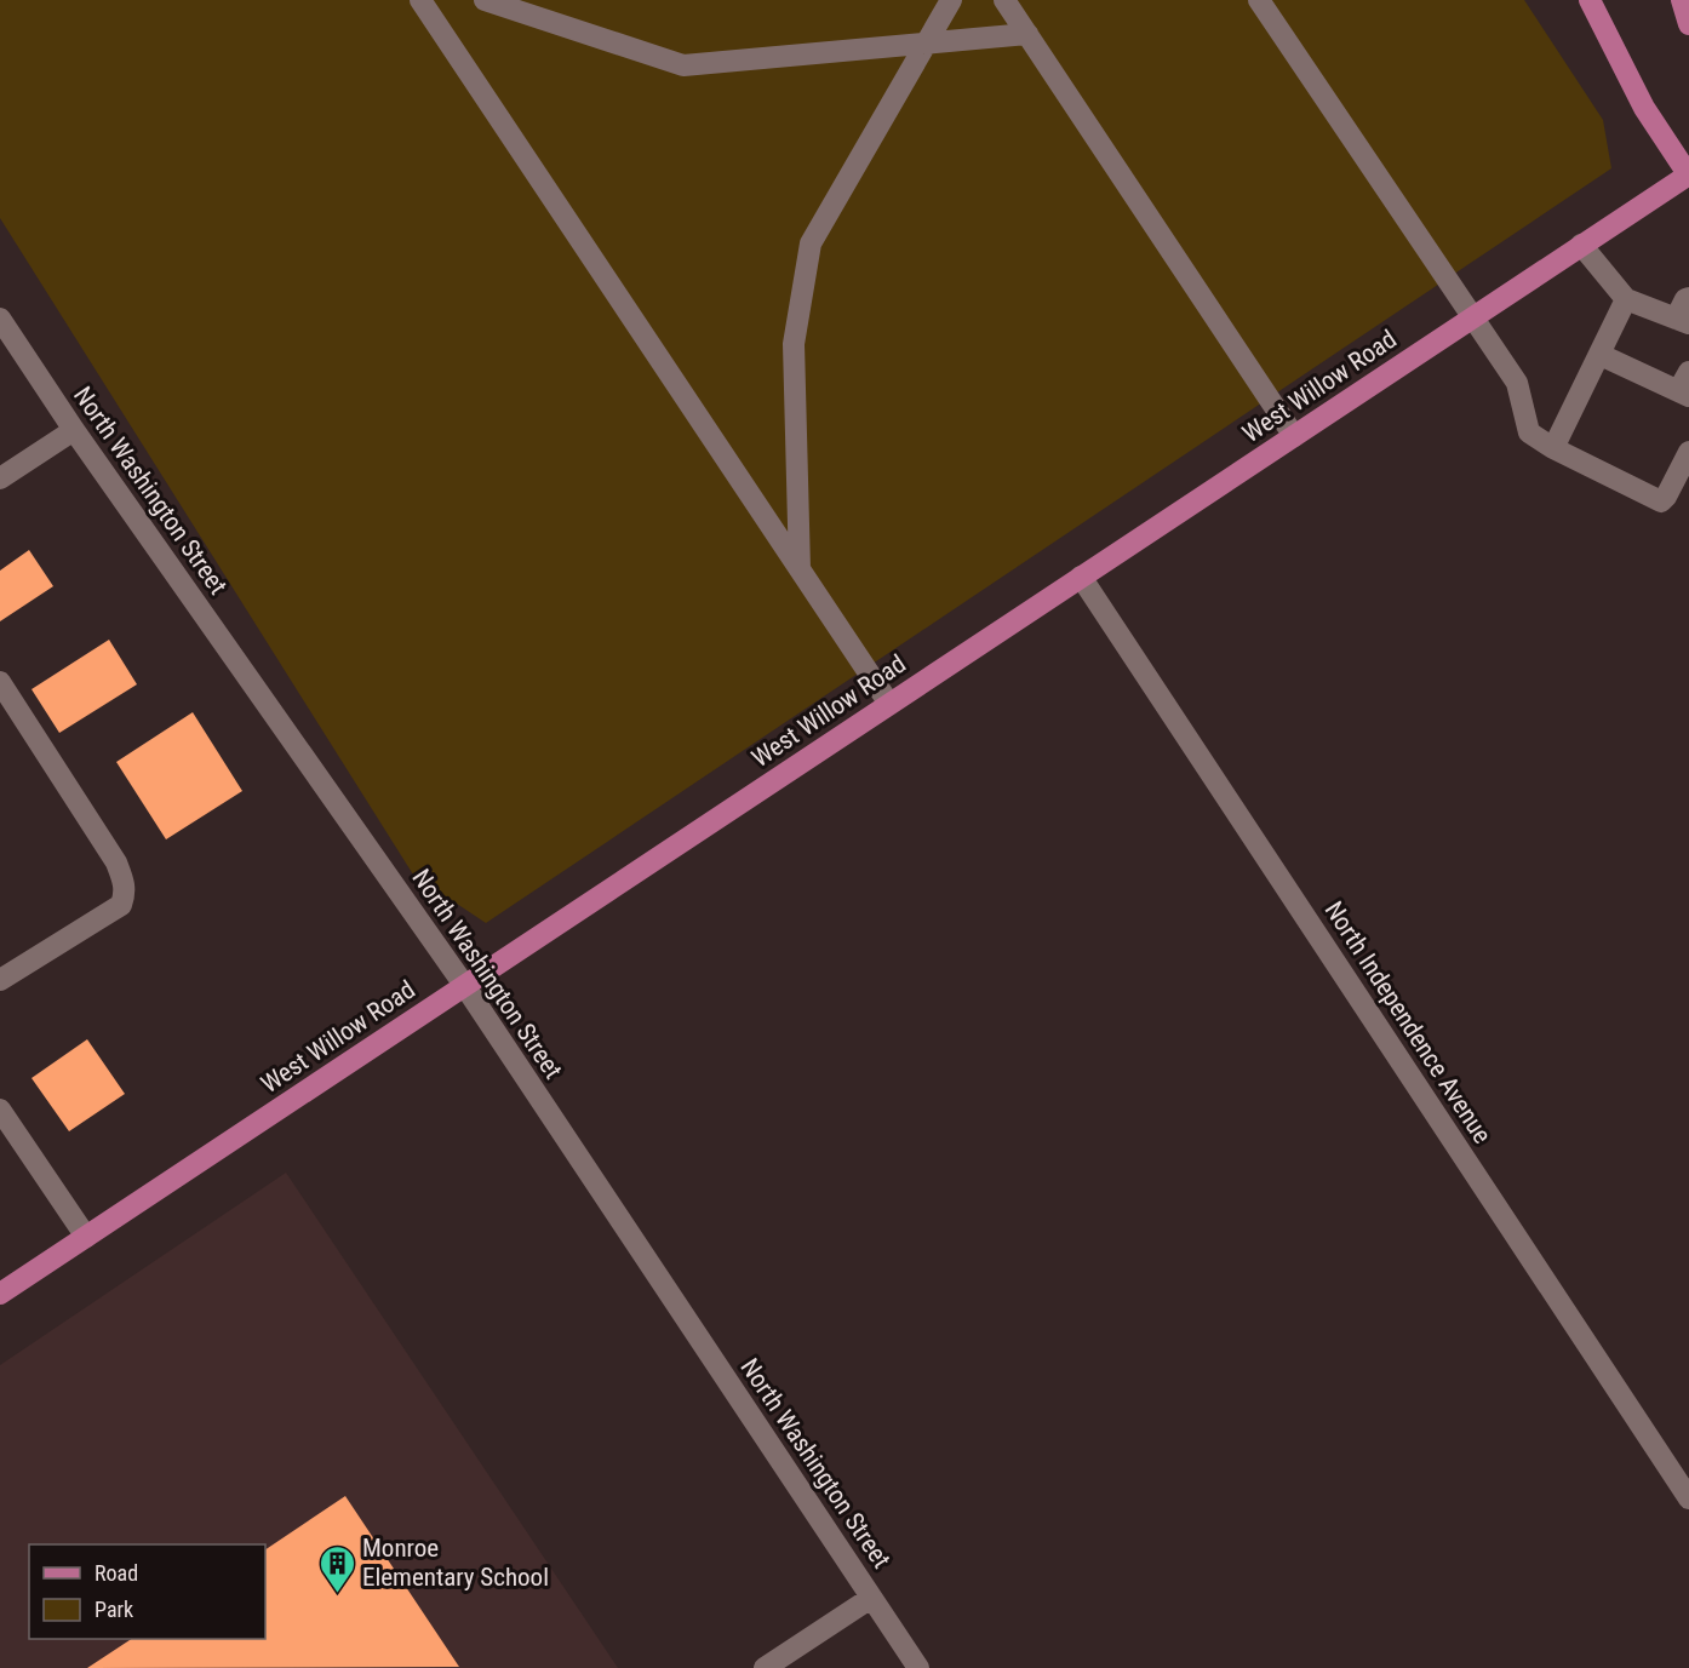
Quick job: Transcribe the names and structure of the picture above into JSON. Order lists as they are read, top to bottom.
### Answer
{
  "streets": {
    "main road": ["West Willow Road"],
    "street": ["North Washington Street", "North Independence Avenue"]
  },
  "crossings": [
    ["West Willow Road", "North Washington Street"],
    ["West Willow Road", "North Independence Avenue"]
  ],
  "places": {
    "building": ["Monroe Elementary School"]
  },
  "legend": ["Road", "Park"]
}
